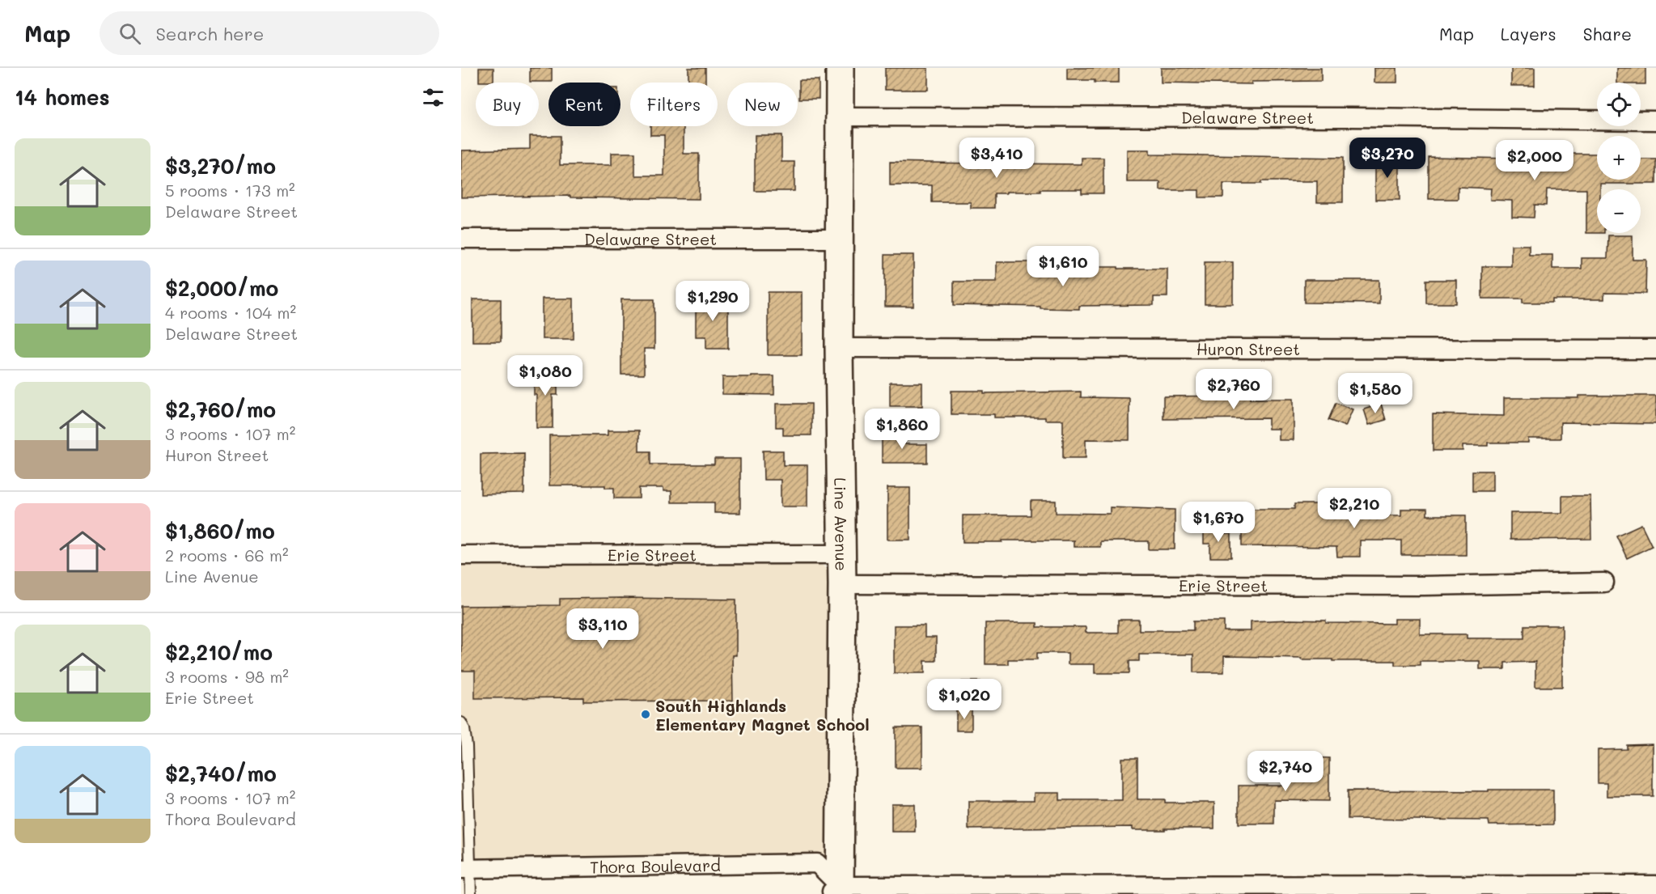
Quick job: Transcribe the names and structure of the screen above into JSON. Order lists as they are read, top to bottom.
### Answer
{
  "streets": {
    "main road": ["Line Avenue"],
    "street": [
      "Delaware Street",
      "Huron Street",
      "Erie Street",
      "Thora Boulevard"
    ]
  },
  "crossings": [
    ["Delaware Street", "Line Avenue"],
    ["Huron Street", "Line Avenue"],
    ["Line Avenue", "Erie Street"],
    ["Line Avenue", "Thora Boulevard"]
  ],
  "places": ["South Highlands Elementary Magnet School"],
  "page": {
    "header": "Map",
    "search": "Search here",
    "nav": ["Map", "Layers", "Share"],
    "heading": "14 homes",
    "map_buttons": ["+", "−"],
    "chip": [
      "Buy",
      "Rent",
      "Filters",
      "New"
    ],
    "list": [
      {
        "name": "$3,270/mo",
        "note": "5 rooms · 173 m² · Delaware Street"
      },
      {
        "name": "$2,000/mo",
        "note": "4 rooms · 104 m² · Delaware Street"
      },
      {
        "name": "$2,760/mo",
        "note": "3 rooms · 107 m² · Huron Street"
      },
      {
        "name": "$1,860/mo",
        "note": "2 rooms · 66 m² · Line Avenue"
      },
      {
        "name": "$2,210/mo",
        "note": "3 rooms · 98 m² · Erie Street"
      },
      {
        "name": "$2,740/mo",
        "note": "3 rooms · 107 m² · Thora Boulevard"
      }
    ],
    "price": [
      "$3,410",
      "$3,270",
      "$2,000",
      "$1,610",
      "$1,290",
      "$1,080",
      "$2,760",
      "$1,580",
      "$1,860",
      "$2,210",
      "$1,670",
      "$3,110",
      "$1,020",
      "$2,740"
    ]
  }
}
